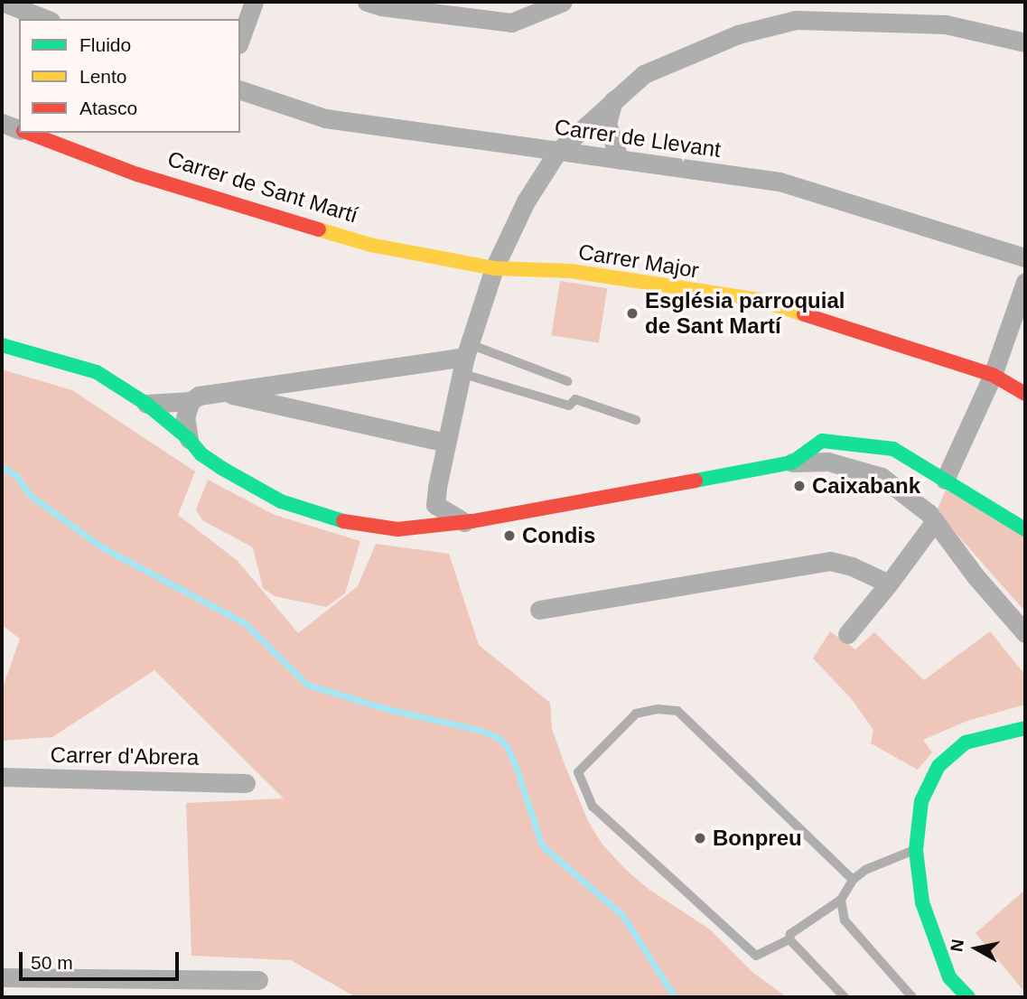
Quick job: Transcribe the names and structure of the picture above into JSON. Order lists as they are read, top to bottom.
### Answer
{
  "streets": {
    "street": [
      "Carrer de Llevant",
      "Carrer de Sant Martí",
      "Carrer Major",
      "Carrer d'Abrera"
    ]
  },
  "crossings": [
    ["Carrer de Sant Martí", "Carrer Major"]
  ],
  "places": [
    "Església parroquial de Sant Martí",
    "Caixabank",
    "Condis",
    "Bonpreu"
  ],
  "legend": ["Fluido", "Lento", "Atasco"],
  "scale_bar": "50 m",
  "north": "left"
}
